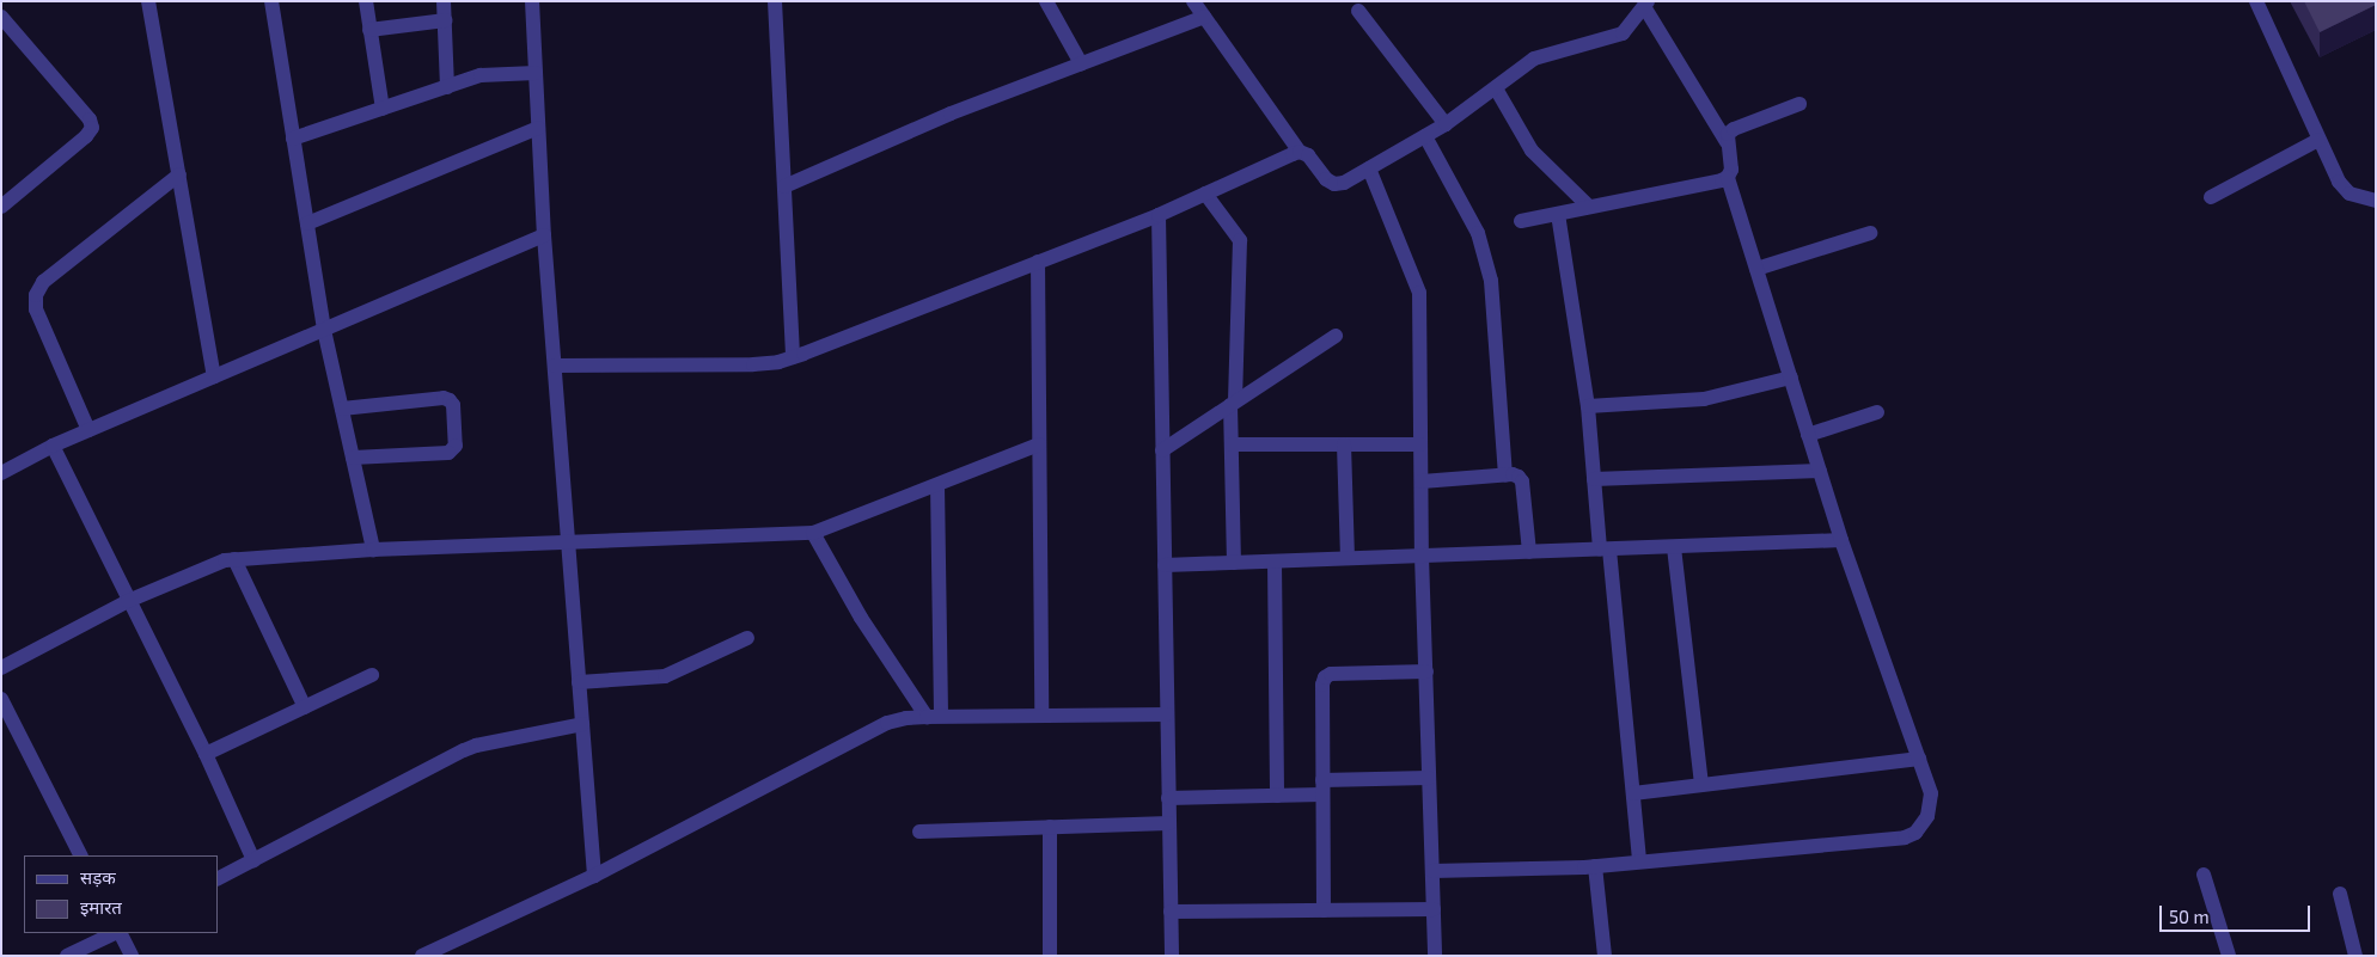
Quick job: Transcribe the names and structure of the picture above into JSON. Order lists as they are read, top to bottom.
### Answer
{
  "legend": ["सड़क", "इमारत"],
  "scale_bar": "50 m"
}
